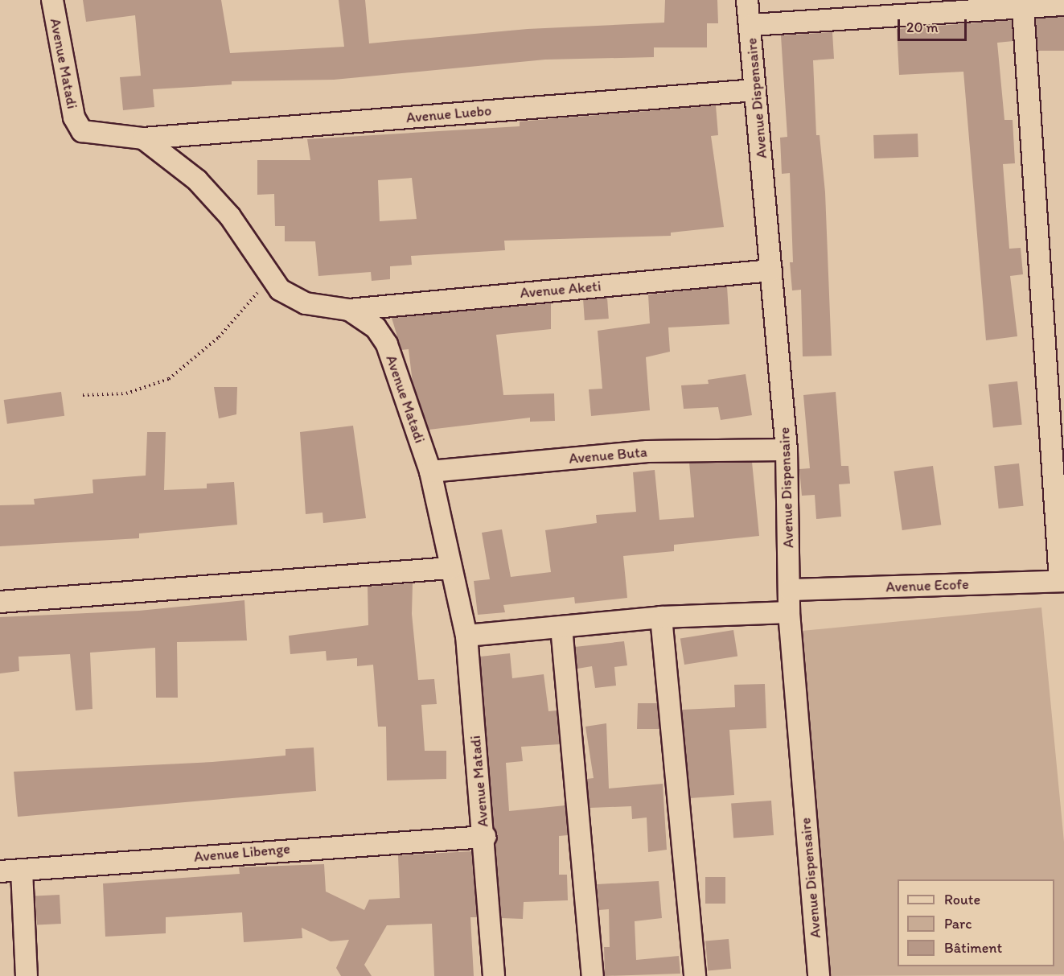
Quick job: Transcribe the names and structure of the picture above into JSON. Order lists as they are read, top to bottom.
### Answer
{
  "streets": {
    "street": [
      "Avenue Matadi",
      "Avenue Dispensaire",
      "Avenue Luebo",
      "Avenue Aketi",
      "Avenue Buta",
      "Avenue Ecofe",
      "Avenue Libenge"
    ]
  },
  "crossings": [
    ["Avenue Matadi", "Avenue Luebo"],
    ["Avenue Matadi", "Avenue Aketi"],
    ["Avenue Matadi", "Avenue Buta"],
    ["Avenue Matadi", "Avenue Libenge"],
    ["Avenue Dispensaire", "Avenue Luebo"],
    ["Avenue Dispensaire", "Avenue Aketi"],
    ["Avenue Dispensaire", "Avenue Buta"],
    ["Avenue Dispensaire", "Avenue Ecofe"]
  ],
  "legend": ["Route", "Parc", "Bâtiment"],
  "scale_bar": "20 m"
}
